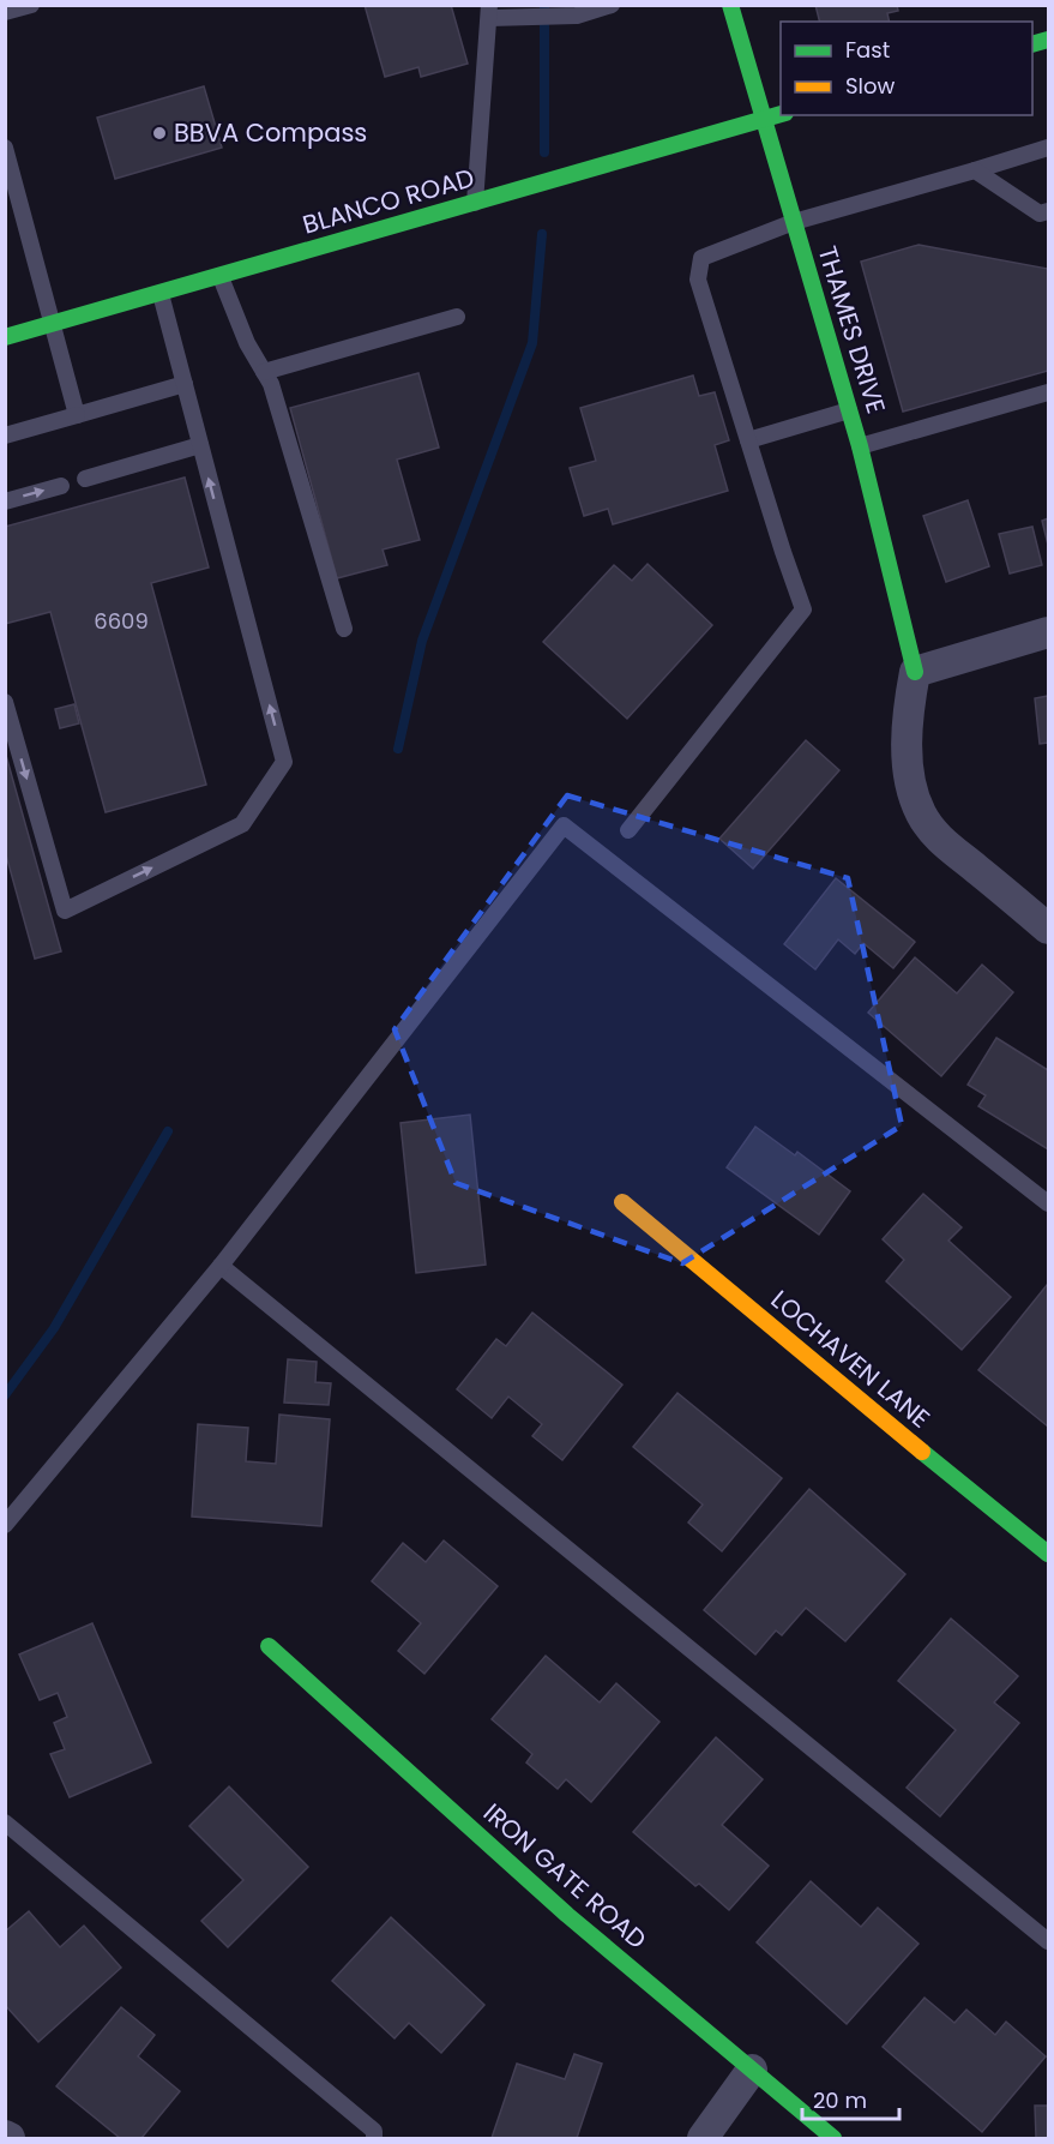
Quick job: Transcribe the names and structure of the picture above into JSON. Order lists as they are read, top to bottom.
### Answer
{
  "streets": {
    "street": [
      "BLANCO ROAD",
      "THAMES DRIVE",
      "LOCHAVEN LANE",
      "IRON GATE ROAD"
    ]
  },
  "crossings": [
    ["BLANCO ROAD", "THAMES DRIVE"]
  ],
  "places": ["BBVA Compass"],
  "house_numbers": ["6609"],
  "legend": ["Fast", "Slow"],
  "scale_bar": "20 m"
}
